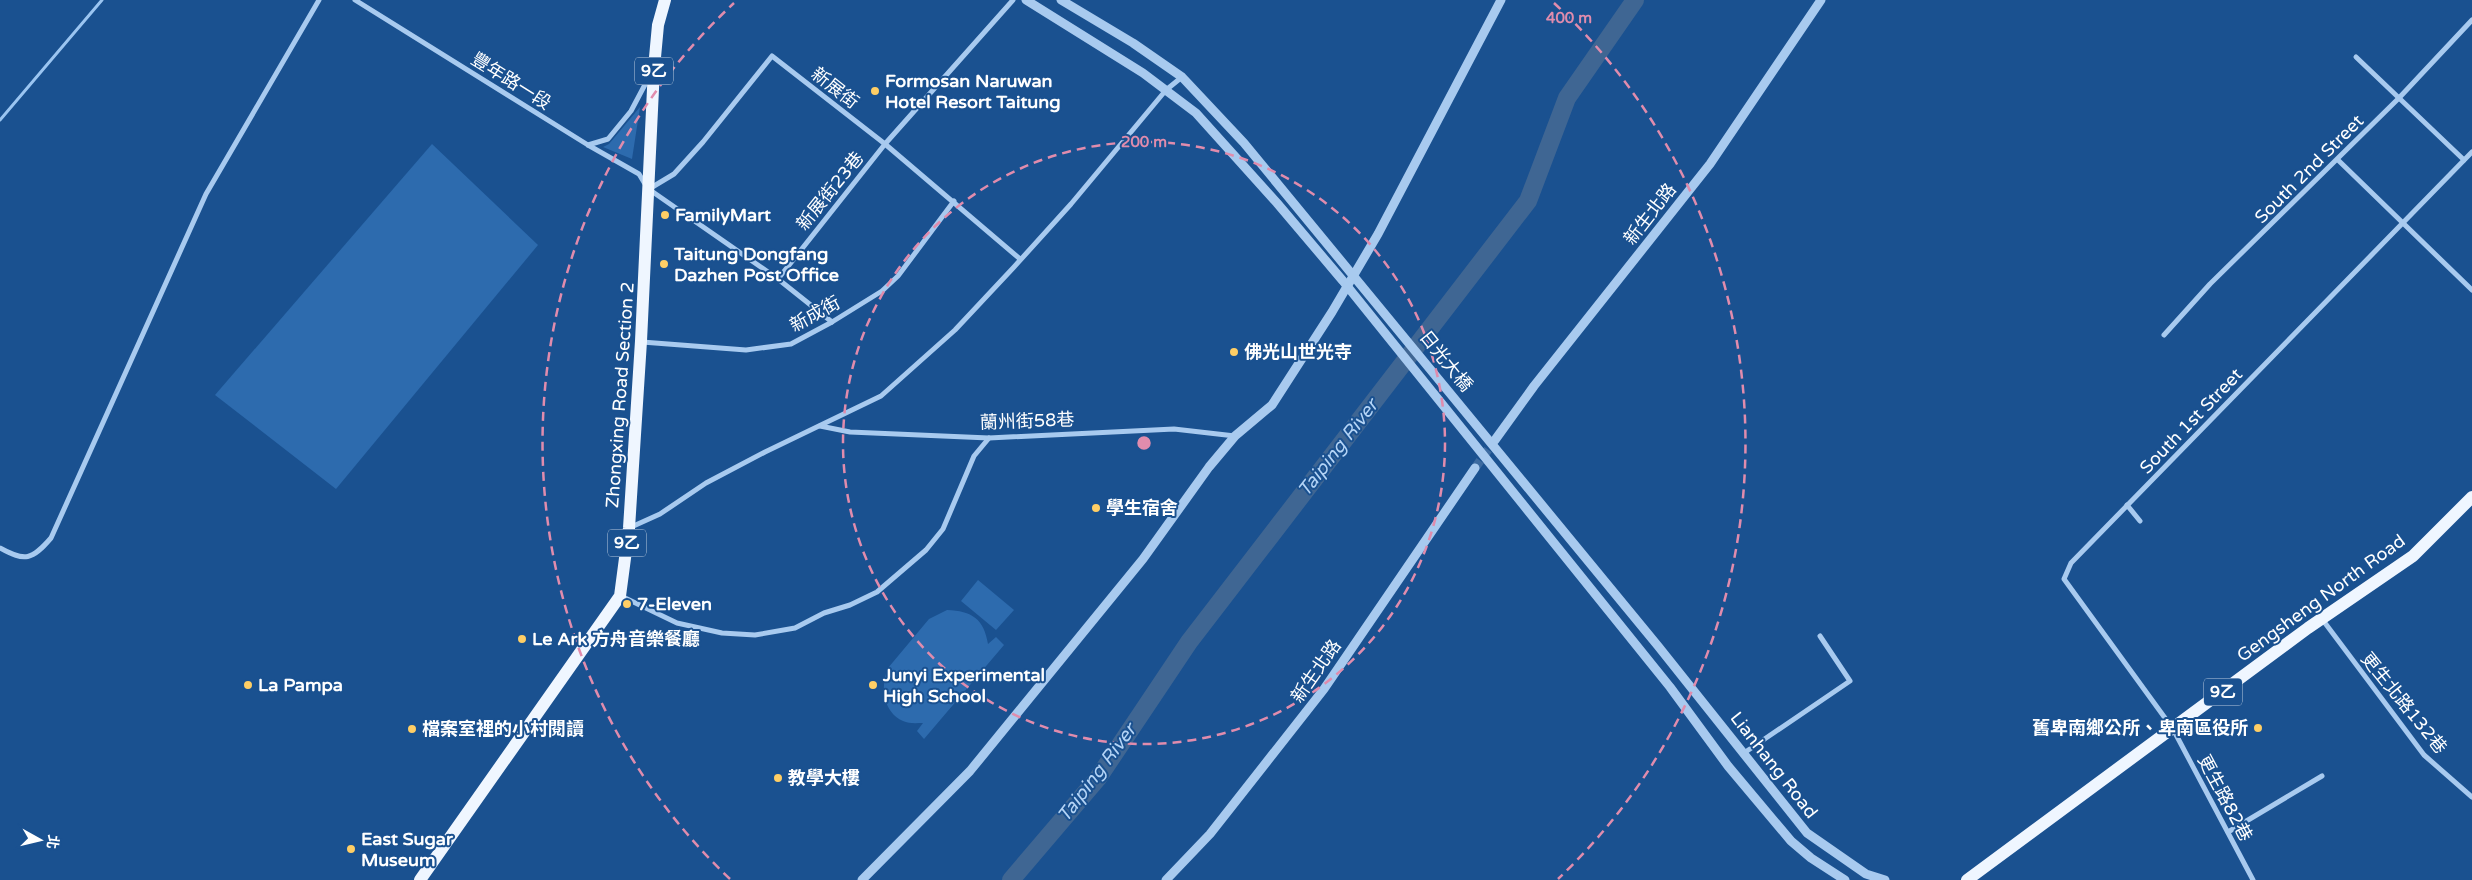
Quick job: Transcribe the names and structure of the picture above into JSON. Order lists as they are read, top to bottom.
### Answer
{
  "streets": {
    "main road": ["9乙", "Zhongxing Road Section 2", "Gengsheng North Road"],
    "street": [
      "豐年路一段",
      "新展街",
      "South 2nd Street",
      "新展街23巷",
      "新生北路",
      "新成街",
      "日光大橋",
      "蘭州街58巷",
      "South 1st Street",
      "更生北路132巷",
      "Lianhang Road",
      "更生路82巷"
    ]
  },
  "crossings": [
    ["豐年路一段", "新展街"],
    ["豐年路一段", "新展街23巷"],
    ["豐年路一段", "新成街"],
    ["豐年路一段", "Zhongxing Road Section 2"],
    ["新展街", "新展街23巷"],
    ["新展街", "新成街"],
    ["新展街", "Zhongxing Road Section 2"],
    ["新成街", "Zhongxing Road Section 2"],
    ["日光大橋", "Lianhang Road"],
    ["South 1st Street", "Gengsheng North Road"],
    ["South 1st Street", "更生路82巷"],
    ["Gengsheng North Road", "更生北路132巷"],
    ["Gengsheng North Road", "更生路82巷"]
  ],
  "water": ["Taiping River"],
  "places": [
    "Formosan Naruwan Hotel Resort Taitung",
    "FamilyMart",
    "Taitung Dongfang Dazhen Post Office",
    "佛光山世光寺",
    "學生宿舍",
    "7-Eleven",
    "Le Ark 方舟音樂餐廳",
    "La Pampa",
    "Junyi Experimental High School",
    "舊卑南鄉公所、卑南區役所",
    "檔案室裡的小村閱讀",
    "教學大樓",
    "East Sugar Museum"
  ],
  "north": "right",
  "rings": ["400 m", "200 m"]
}
